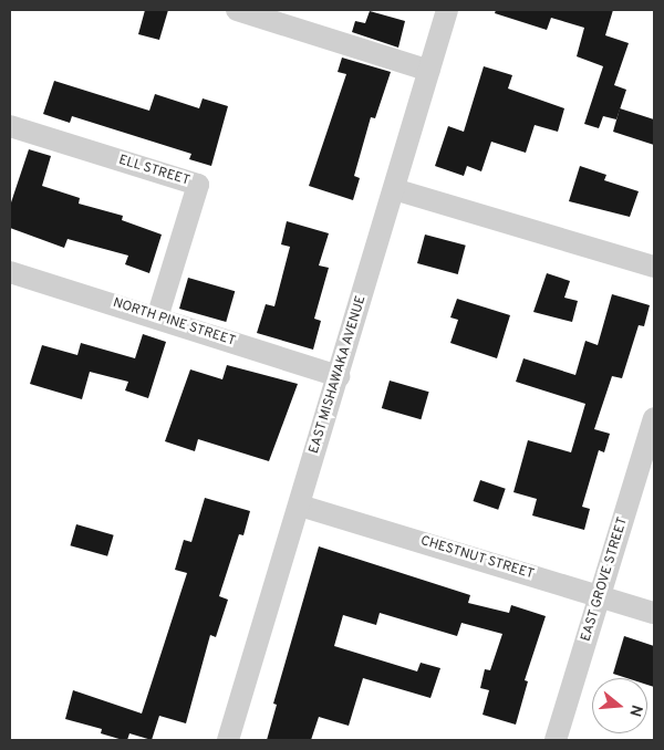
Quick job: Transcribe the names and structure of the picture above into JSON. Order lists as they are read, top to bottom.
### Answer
{
  "streets": {
    "street": [
      "ELL STREET",
      "NORTH PINE STREET",
      "EAST MISHAWAKA AVENUE",
      "CHESTNUT STREET",
      "EAST GROVE STREET"
    ]
  },
  "crossings": [
    ["ELL STREET", "NORTH PINE STREET"],
    ["NORTH PINE STREET", "EAST MISHAWAKA AVENUE"],
    ["EAST MISHAWAKA AVENUE", "CHESTNUT STREET"],
    ["CHESTNUT STREET", "EAST GROVE STREET"]
  ],
  "north": "right"
}
